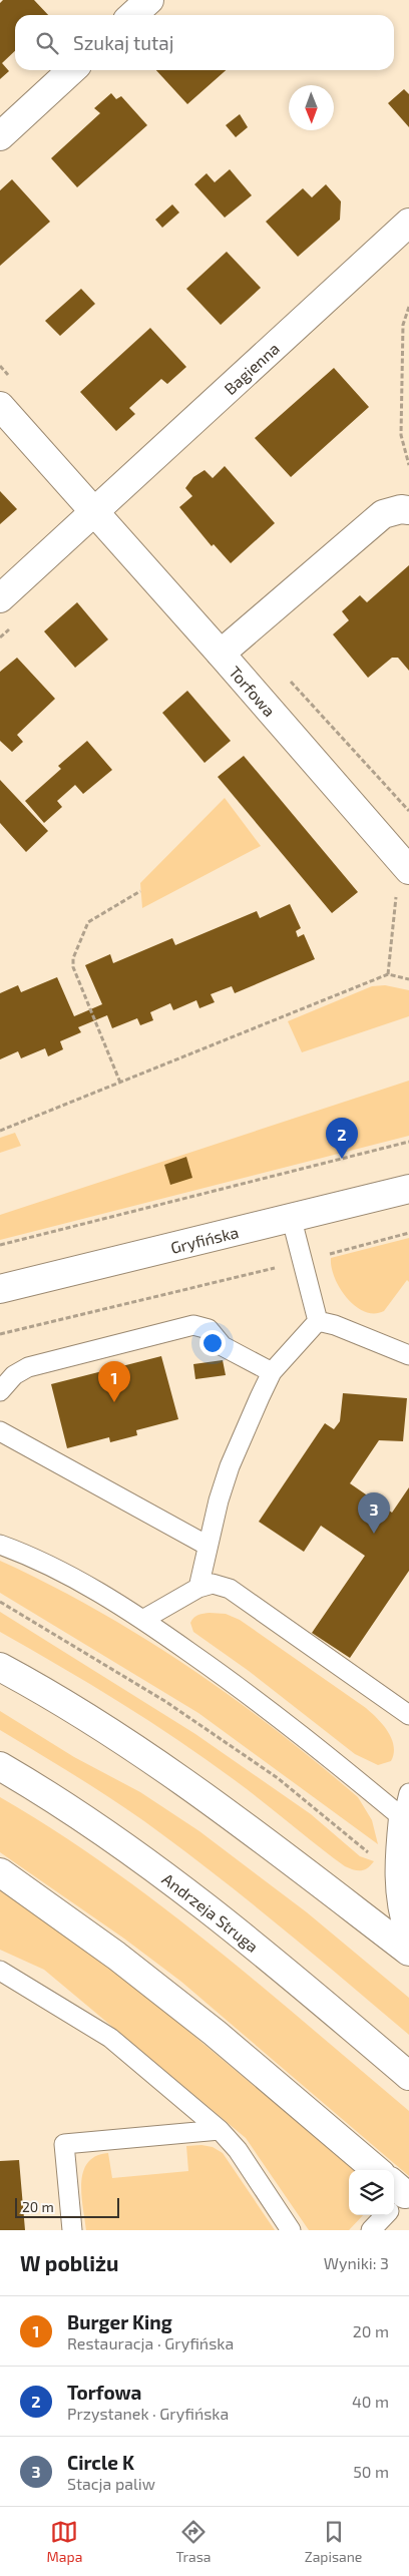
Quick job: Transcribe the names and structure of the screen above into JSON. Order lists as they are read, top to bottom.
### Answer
{
  "streets": {
    "street": [
      "Bagienna",
      "Torfowa",
      "Gryfińska",
      "Andrzeja Struga"
    ]
  },
  "crossings": [
    ["Bagienna", "Torfowa"]
  ],
  "scale_bar": "20 m",
  "north": "bottom",
  "page": {
    "search": "Szukaj tutaj",
    "pins": ["2", "1", "3"],
    "scale": "20 m",
    "heading": ["W pobliżu", "Wyniki: 3"],
    "list": [
      {
        "mark": "1",
        "name": "Burger King",
        "note": "Restauracja · Gryfińska",
        "value": "20 m"
      },
      {
        "mark": "2",
        "name": "Torfowa",
        "note": "Przystanek · Gryfińska",
        "value": "40 m"
      },
      {
        "mark": "3",
        "name": "Circle K",
        "note": "Stacja paliw",
        "value": "50 m"
      }
    ],
    "nav": ["Mapa", "Trasa", "Zapisane"]
  }
}
